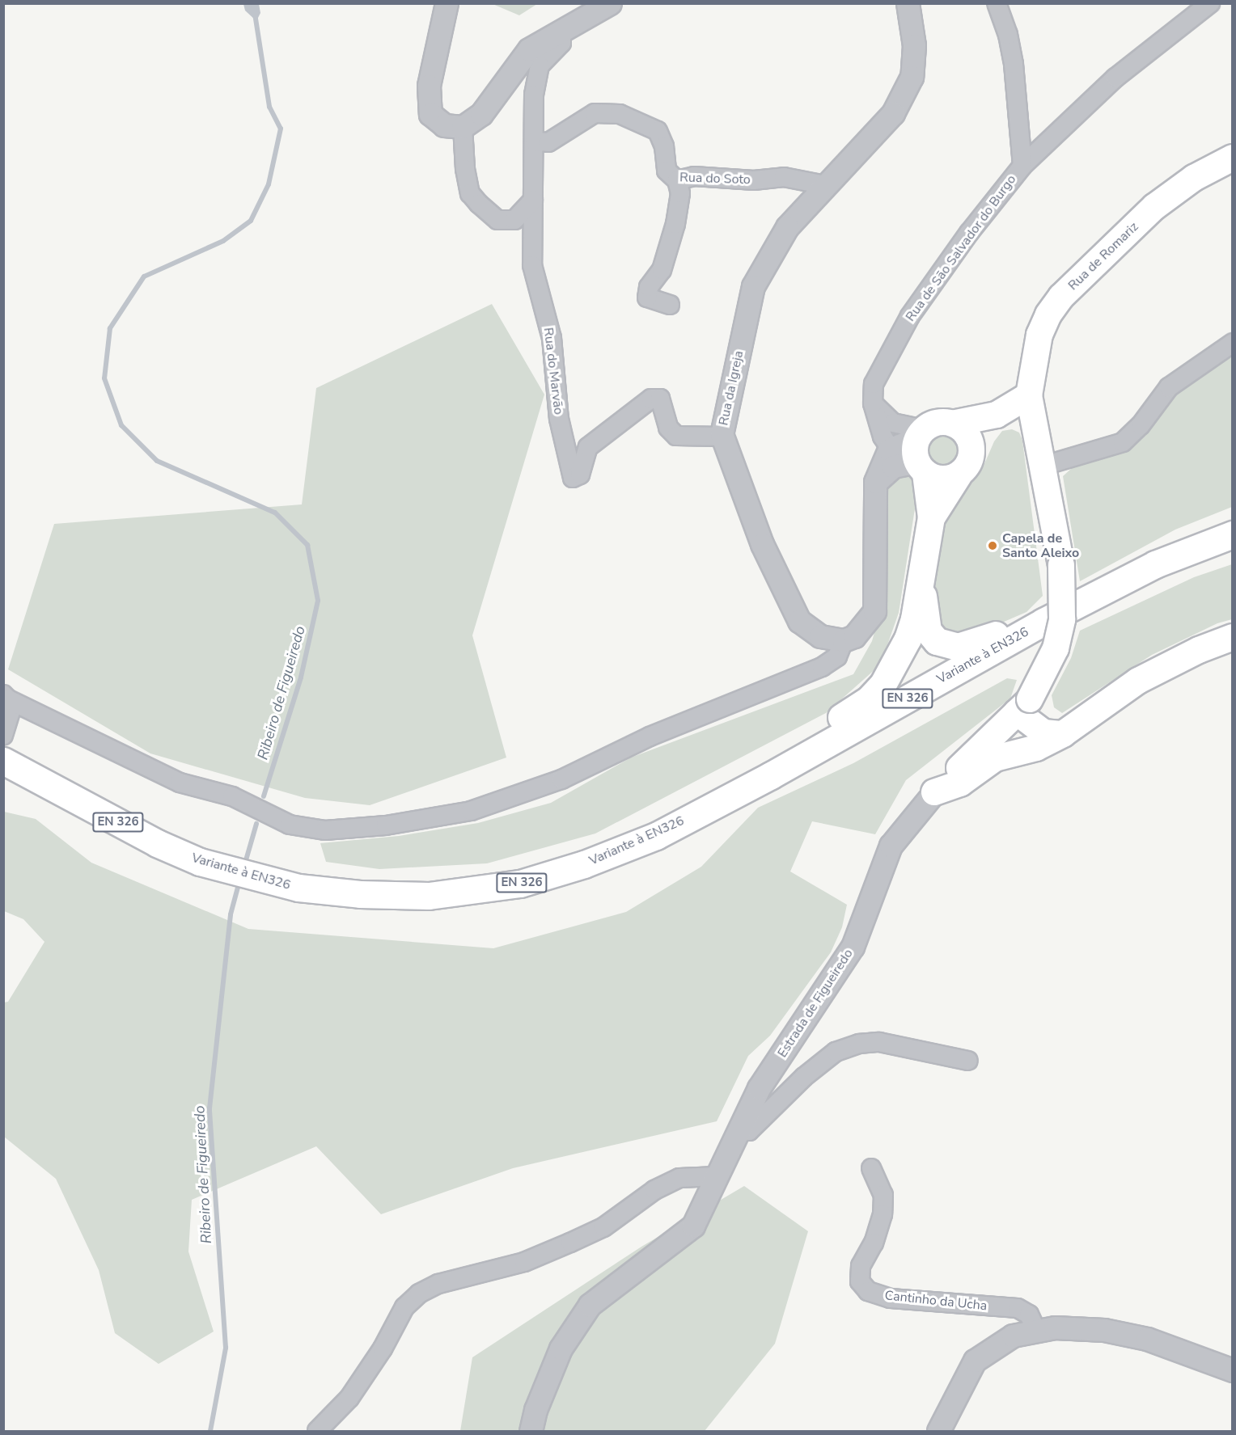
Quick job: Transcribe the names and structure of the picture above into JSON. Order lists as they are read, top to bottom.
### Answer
{
  "streets": {
    "main road": [
      "Rua de Romariz",
      "Variante à EN326",
      "EN 326",
      "Estrada de Figueiredo"
    ],
    "street": [
      "Rua do Soto",
      "Rua de São Salvador do Burgo",
      "Rua do Marvão",
      "Rua da Igreja",
      "Cantinho da Ucha"
    ]
  },
  "crossings": [
    ["Rua do Soto", "Rua do Marvão"],
    ["Rua do Soto", "Rua da Igreja"],
    ["Rua de Romariz", "Estrada de Figueiredo"],
    ["Rua do Marvão", "Rua da Igreja"]
  ],
  "water": ["Ribeiro de Figueiredo"],
  "places": ["Capela de Santo Aleixo"]
}
